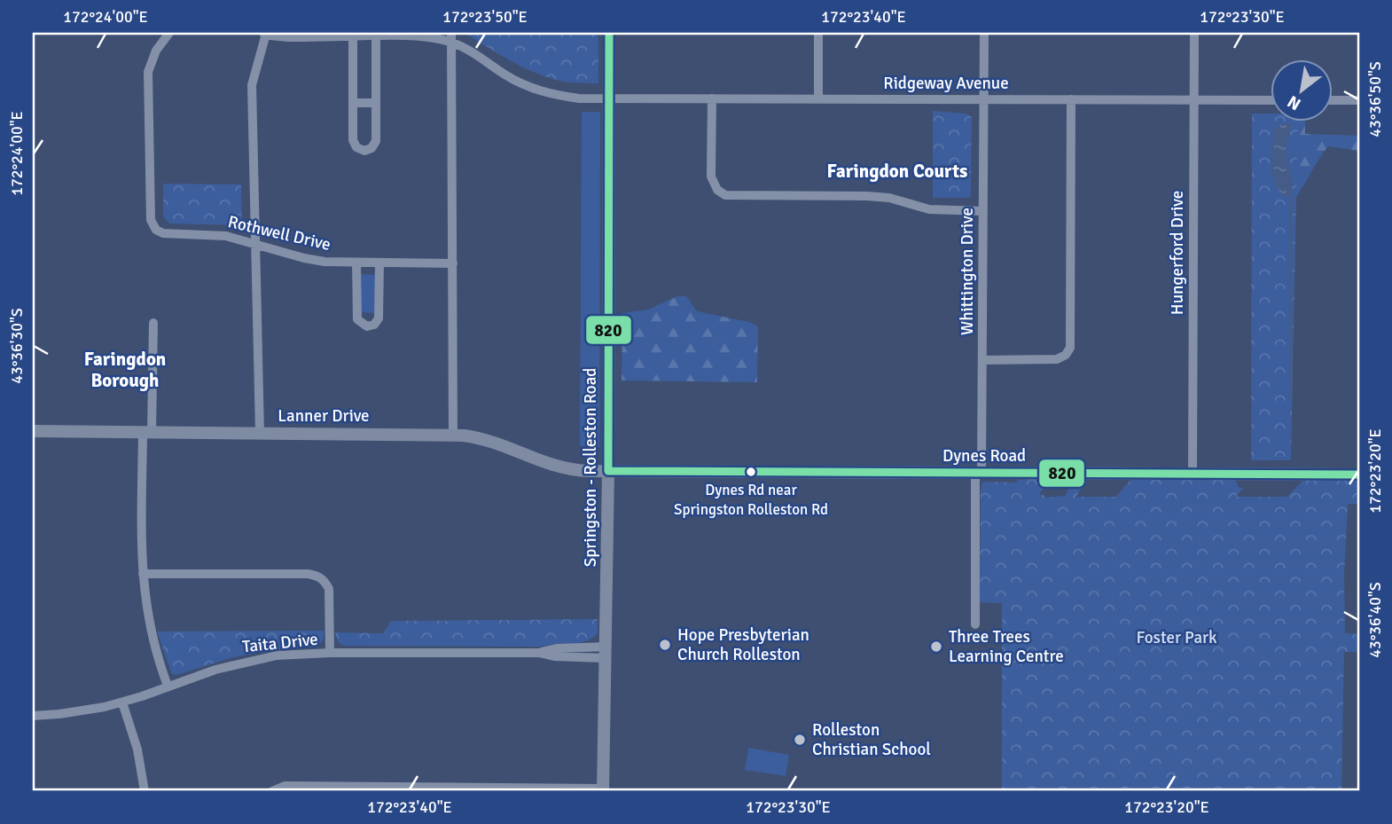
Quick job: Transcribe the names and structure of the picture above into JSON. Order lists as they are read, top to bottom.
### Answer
{
  "streets": {
    "street": [
      "Ridgeway Avenue",
      "Rothwell Drive",
      "Hungerford Drive",
      "Whittington Drive",
      "Lanner Drive",
      "Dynes Road",
      "Springston - Rolleston Road",
      "Taita Drive"
    ]
  },
  "crossings": [
    ["Ridgeway Avenue", "Hungerford Drive"],
    ["Ridgeway Avenue", "Whittington Drive"],
    ["Ridgeway Avenue", "Springston - Rolleston Road"],
    ["Hungerford Drive", "Dynes Road"],
    ["Whittington Drive", "Dynes Road"],
    ["Lanner Drive", "Dynes Road"],
    ["Lanner Drive", "Springston - Rolleston Road"],
    ["Dynes Road", "Springston - Rolleston Road"],
    ["Springston - Rolleston Road", "Taita Drive"]
  ],
  "districts": ["Faringdon Courts", "Faringdon Borough"],
  "parks": ["Foster Park"],
  "places": [
    "Dynes Rd near Springston Rolleston Rd",
    "Hope Presbyterian Church Rolleston",
    "Three Trees Learning Centre",
    "Rolleston Christian School"
  ],
  "lines": ["transit line 820"],
  "north": "bottom left",
  "coordinates": [
    "172°24'00\"E",
    "172°23'50\"E",
    "172°23'40\"E",
    "172°23'30\"E",
    "43°36'50\"S",
    "43°36'30\"S",
    "172°23'20\"E",
    "43°36'40\"S"
  ]
}
